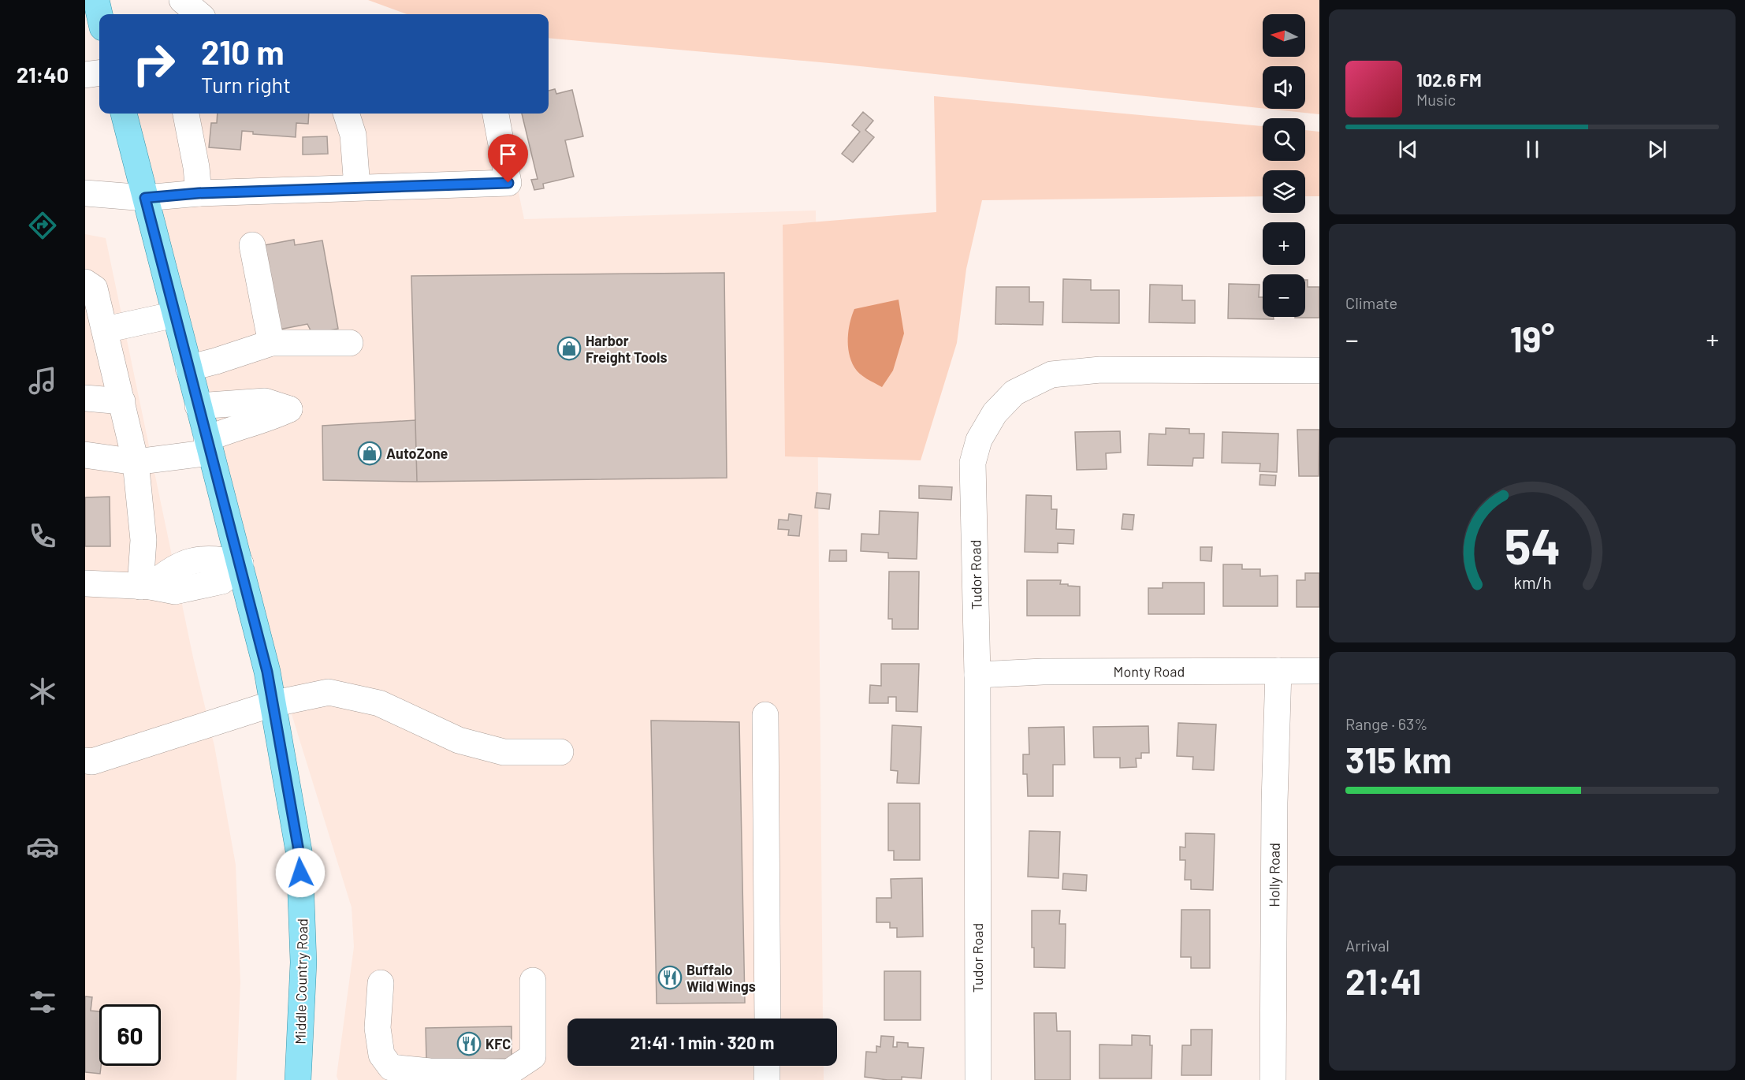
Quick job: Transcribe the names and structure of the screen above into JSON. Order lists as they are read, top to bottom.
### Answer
{
  "streets": {
    "main road": ["Middle Country Road"],
    "street": ["Tudor Road", "Monty Road", "Holly Road"]
  },
  "crossings": [
    ["Tudor Road", "Monty Road"],
    ["Monty Road", "Holly Road"]
  ],
  "places": {
    "shop": ["Harbor Freight Tools", "AutoZone"],
    "restaurant": ["Buffalo Wild Wings", "KFC"]
  },
  "north": "left",
  "page": {
    "tabs": "21:40",
    "map_buttons": ["+", "−"],
    "turn": ["210 m", "Turn right"],
    "song": ["102.6 FM", "Music"],
    "tile": [
      "Climate",
      ["Range · 63%", "315 km"],
      ["Arrival", "21:41"]
    ],
    "heat": ["−", "19°", "+"],
    "limit": "60",
    "trip": "21:41 · 1 min · 320 m",
    "gauge": ["54", "km/h"]
  }
}
